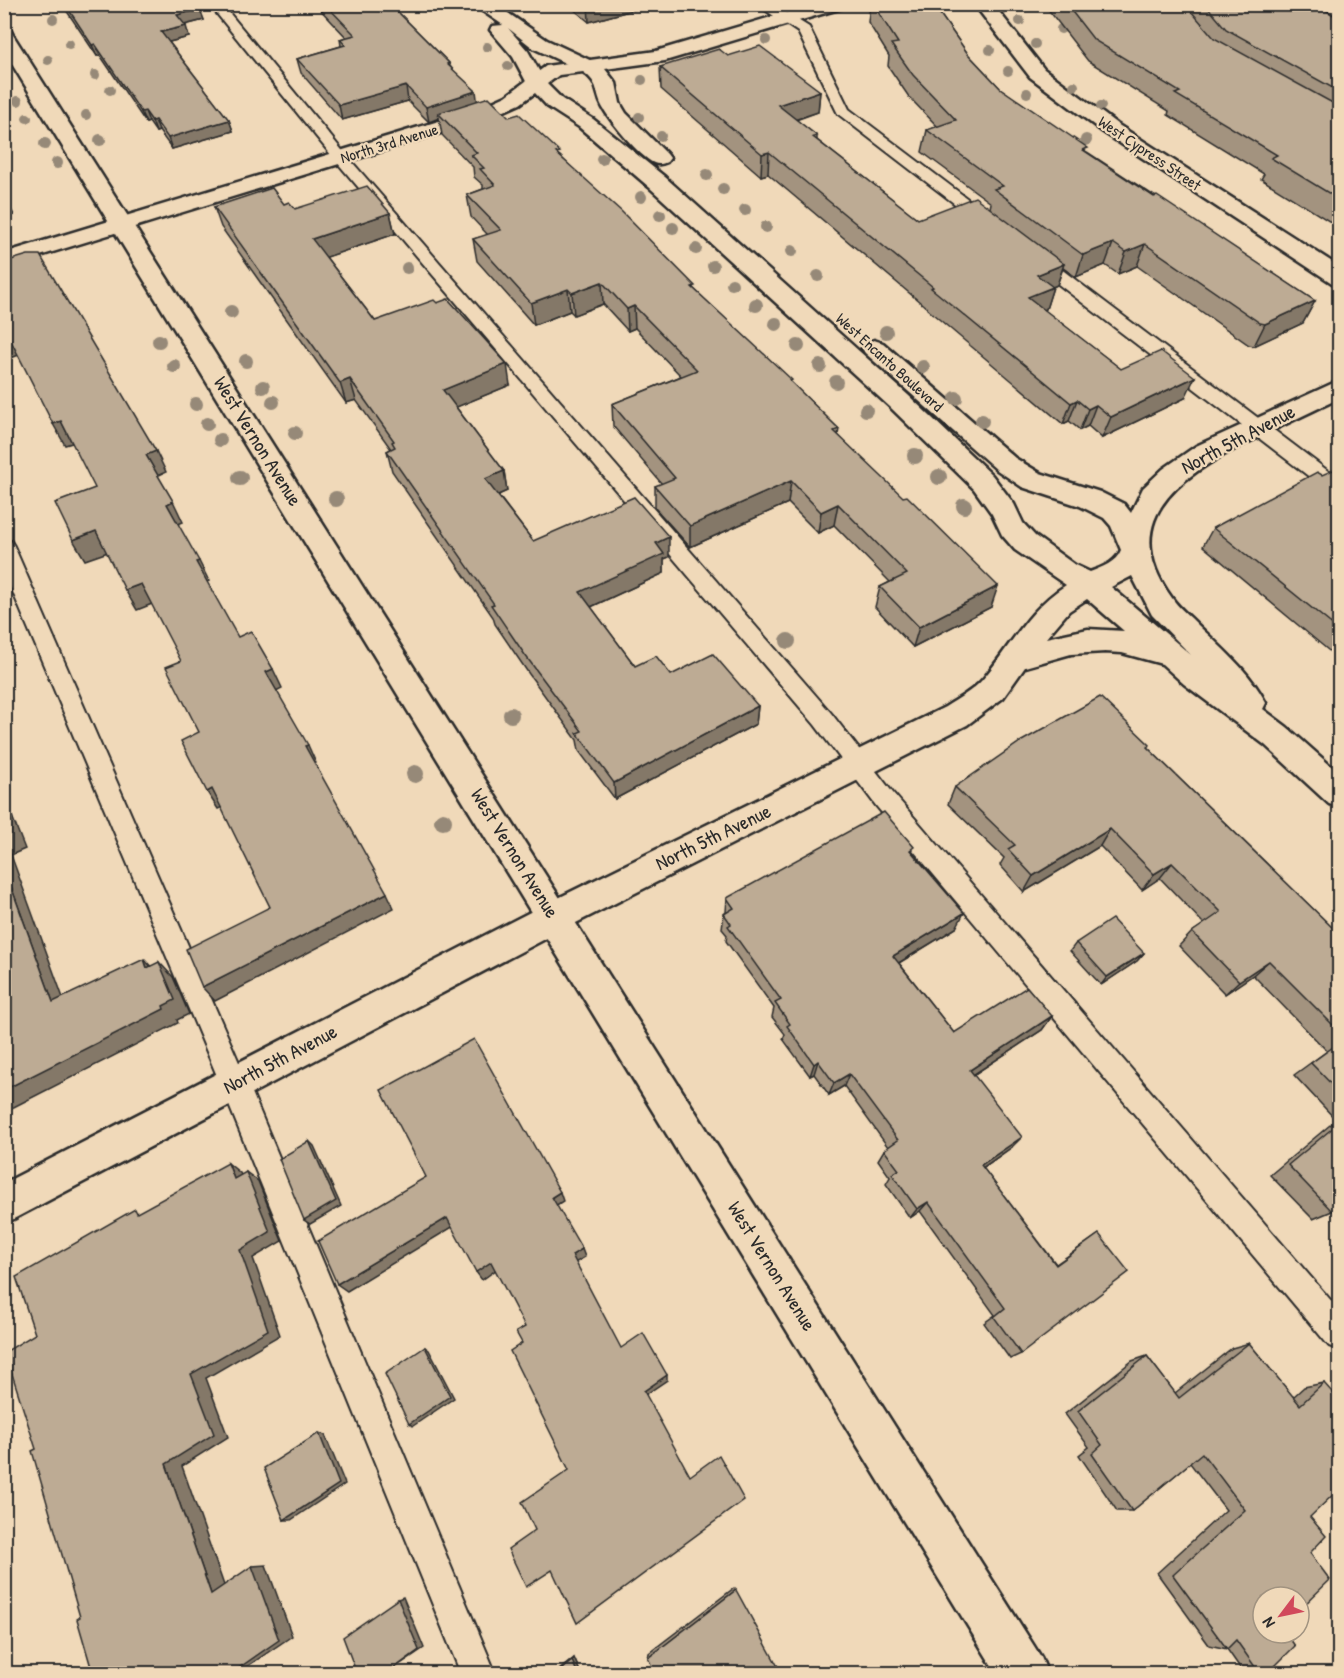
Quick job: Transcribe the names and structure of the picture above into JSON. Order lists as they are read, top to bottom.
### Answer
{
  "streets": {
    "street": [
      "North 3rd Avenue",
      "West Cypress Street",
      "West Encanto Boulevard",
      "North 5th Avenue",
      "West Vernon Avenue"
    ]
  },
  "crossings": [
    ["North 3rd Avenue", "West Encanto Boulevard"],
    ["North 3rd Avenue", "West Vernon Avenue"],
    ["West Encanto Boulevard", "North 5th Avenue"],
    ["North 5th Avenue", "West Vernon Avenue"]
  ],
  "north": "bottom left"
}
